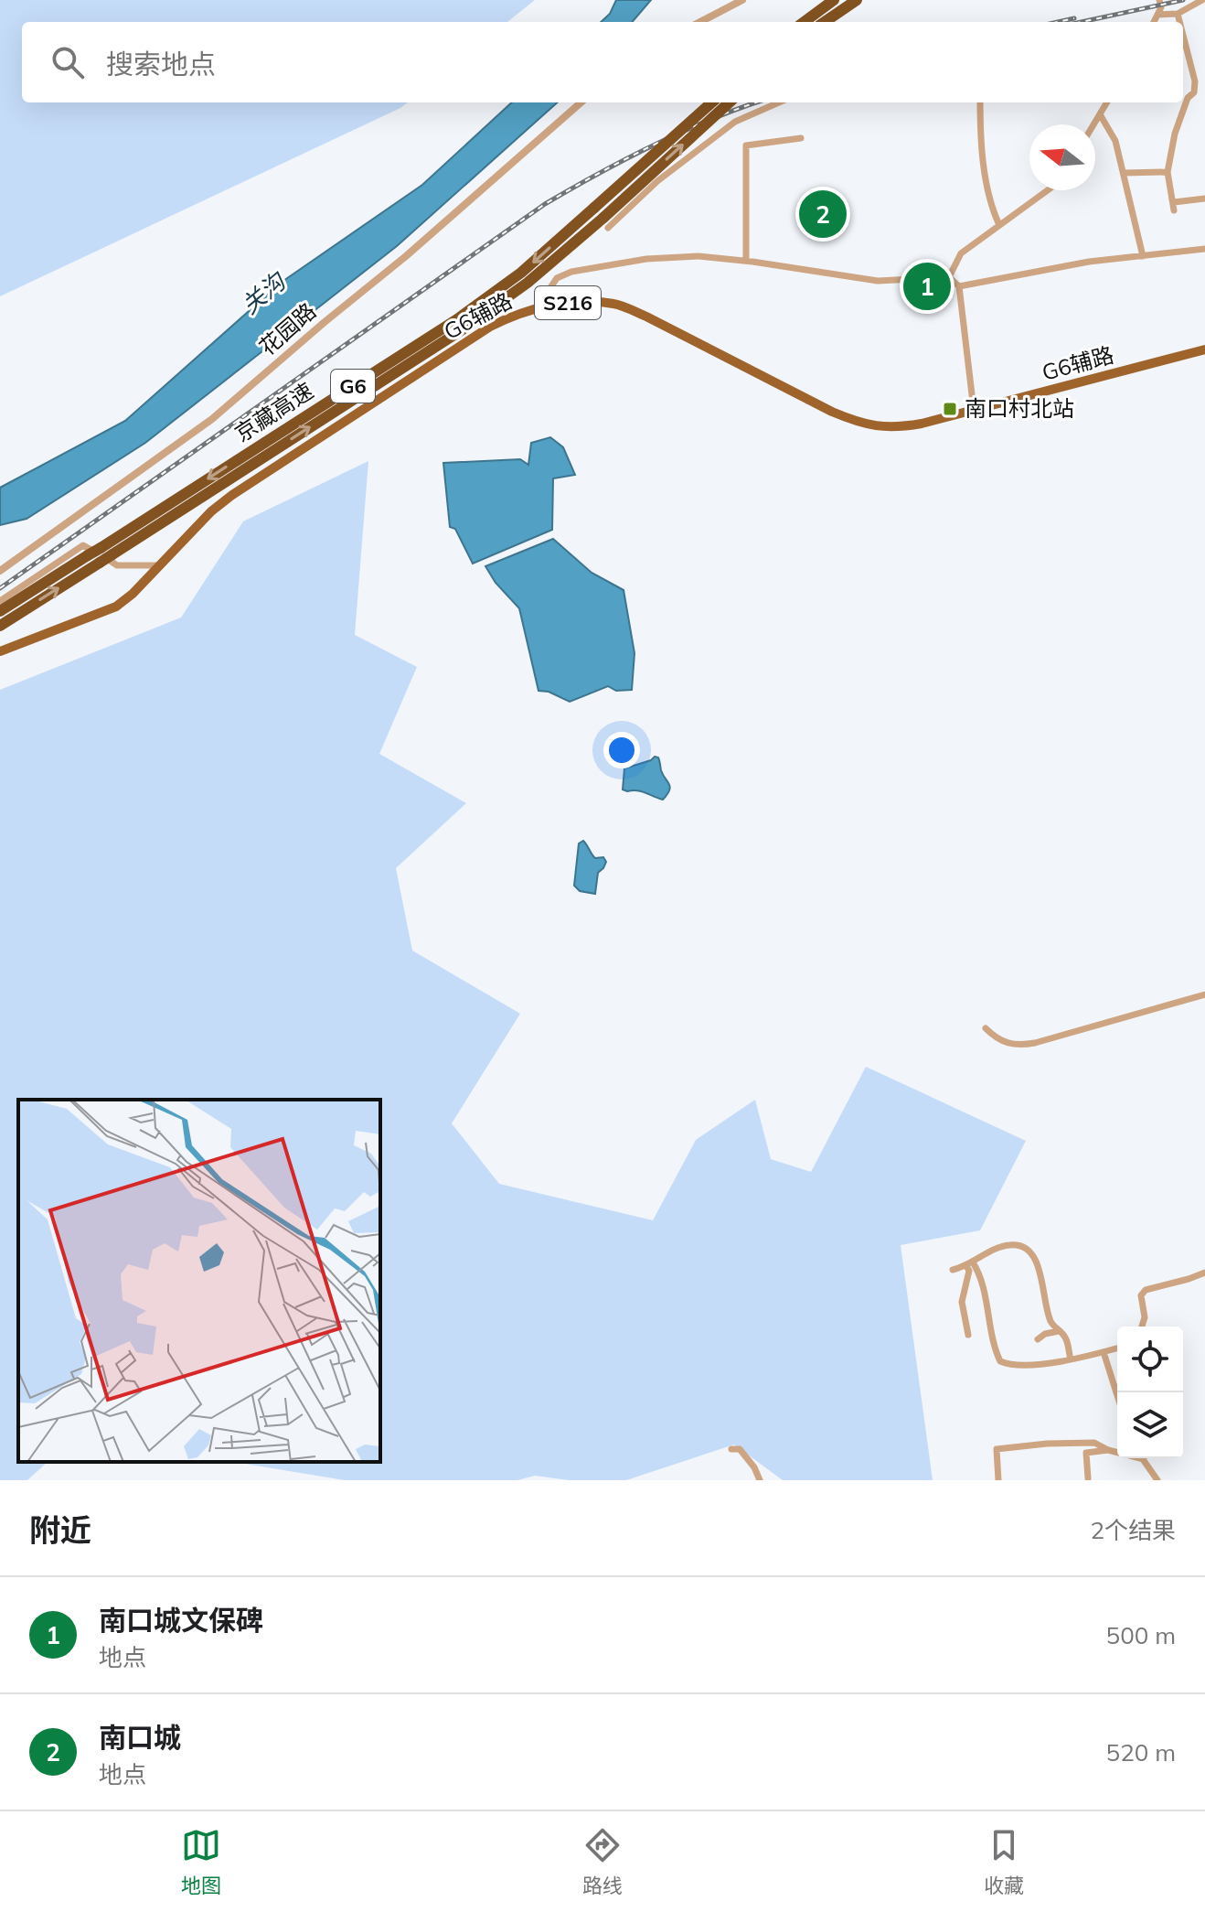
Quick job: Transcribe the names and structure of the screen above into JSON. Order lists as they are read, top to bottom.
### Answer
{
  "streets": {
    "highway": ["G6", "京藏高速"],
    "main road": ["S216", "G6辅路"],
    "street": ["花园路"]
  },
  "water": ["关沟"],
  "places": {
    "transit": ["南口村北站"]
  },
  "north": "left",
  "page": {
    "search": "搜索地点",
    "pins": ["2", "1"],
    "heading": ["附近", "2个结果"],
    "list": [
      {
        "mark": "1",
        "name": "南口城文保碑",
        "note": "地点",
        "value": "500 m"
      },
      {
        "mark": "2",
        "name": "南口城",
        "note": "地点",
        "value": "520 m"
      }
    ],
    "nav": ["地图", "路线", "收藏"]
  }
}
